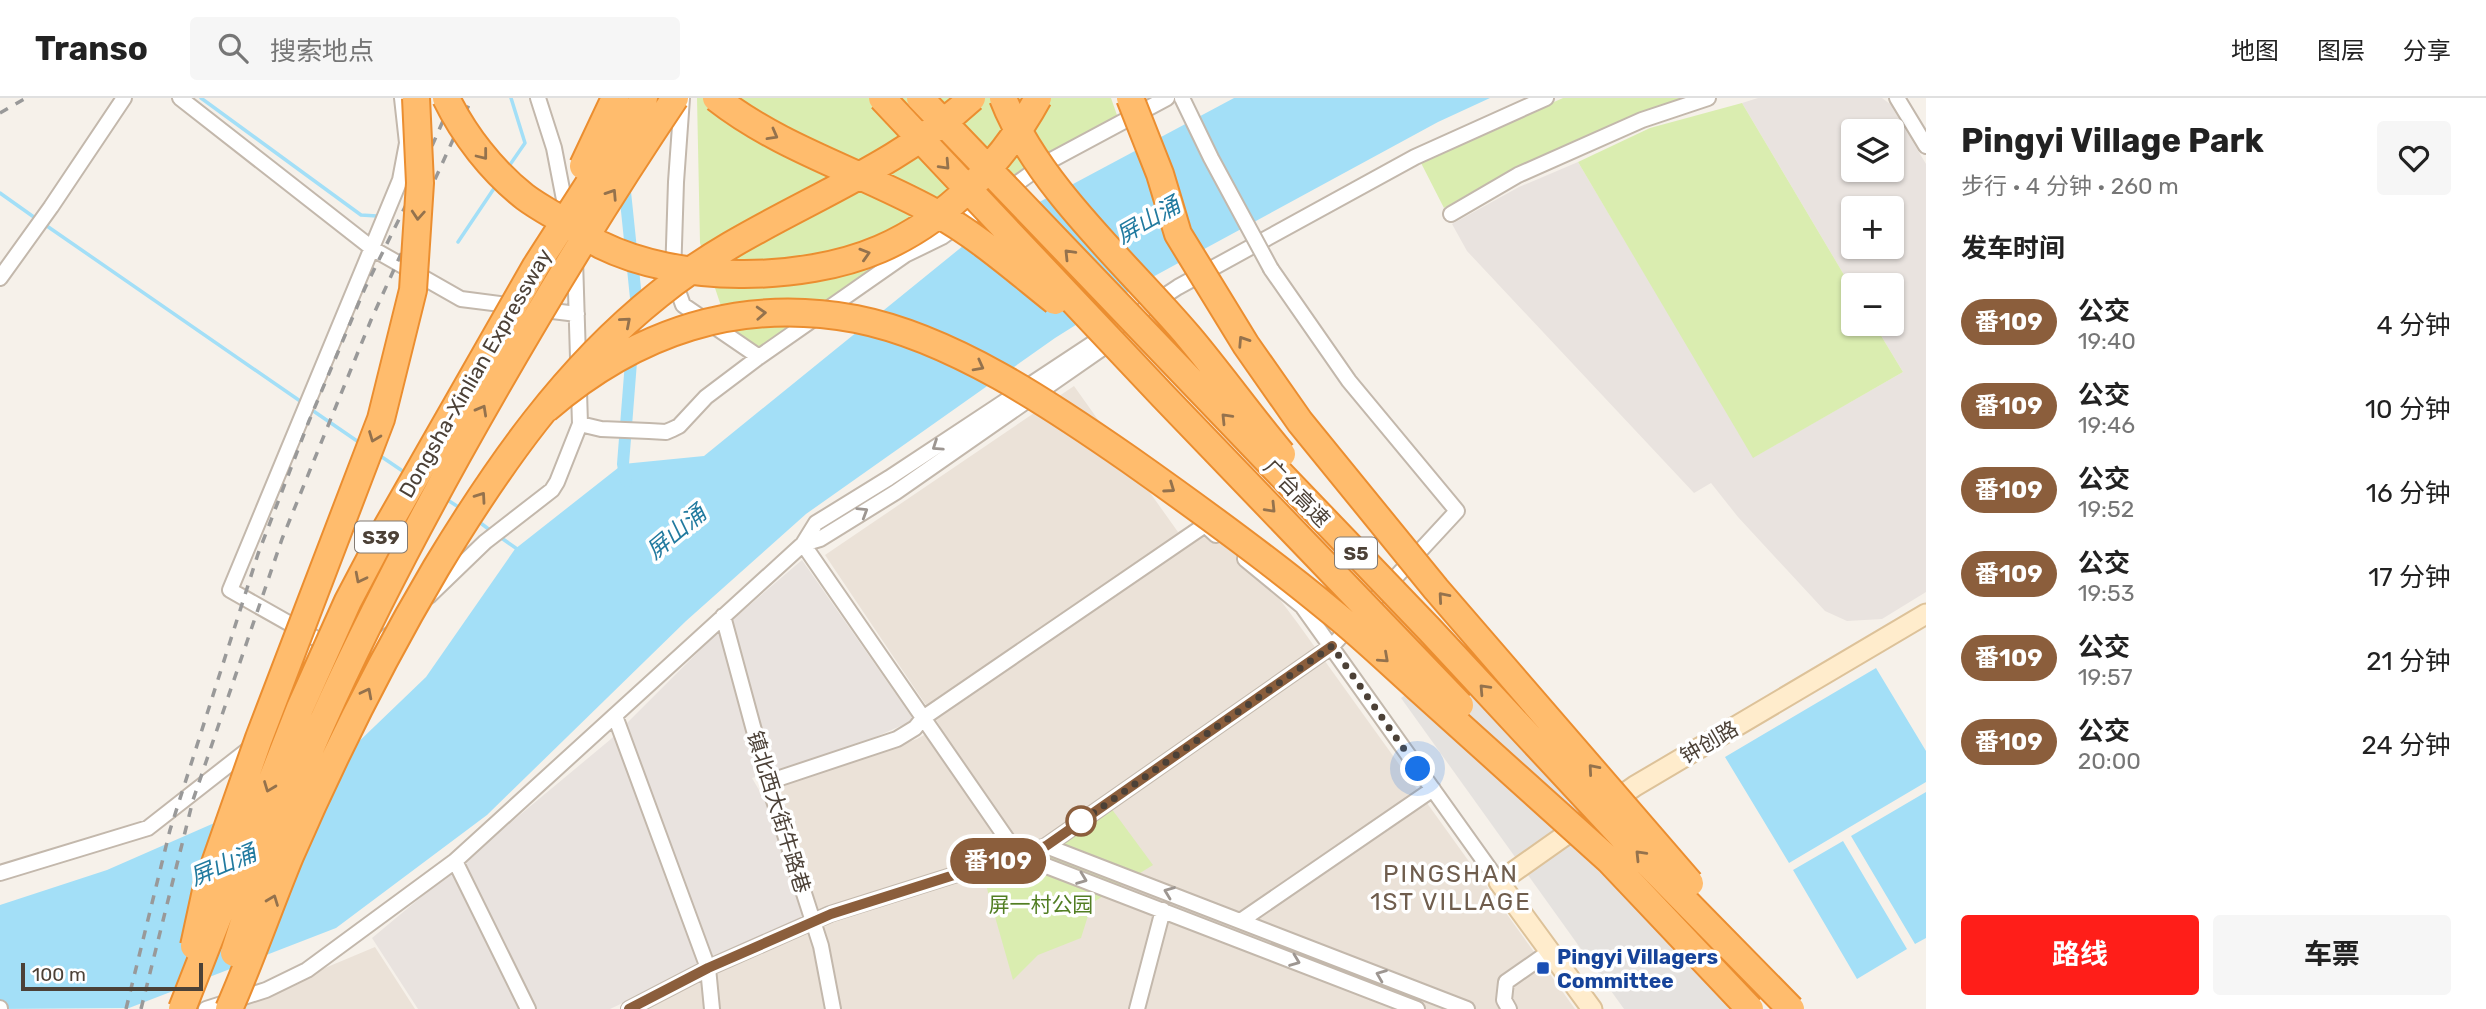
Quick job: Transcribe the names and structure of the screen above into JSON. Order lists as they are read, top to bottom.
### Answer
{
  "streets": {
    "highway": [
      "Dongsha-Xinlian Expressway",
      "广台高速",
      "S39",
      "S5"
    ],
    "street": ["钟创路", "镇北西大街牛路巷"]
  },
  "districts": ["PINGSHAN 1ST VILLAGE"],
  "water": ["屏山涌"],
  "parks": ["屏一村公园"],
  "places": {
    "transit": ["Pingyi Villagers Committee"]
  },
  "lines": ["bus line 番109"],
  "scale_bar": "100 m",
  "page": {
    "header": "Transo",
    "search": "搜索地点",
    "nav": ["地图", "图层", "分享"],
    "on_map": "番109",
    "heading": [
      ["Pingyi Village Park", "步行 · 4 分钟 · 260 m"],
      "发车时间"
    ],
    "map_buttons": ["+", "−"],
    "list": [
      {
        "mark": "番109",
        "name": "公交",
        "note": "19:40",
        "value": "4 分钟"
      },
      {
        "mark": "番109",
        "name": "公交",
        "note": "19:46",
        "value": "10 分钟"
      },
      {
        "mark": "番109",
        "name": "公交",
        "note": "19:52",
        "value": "16 分钟"
      },
      {
        "mark": "番109",
        "name": "公交",
        "note": "19:53",
        "value": "17 分钟"
      },
      {
        "mark": "番109",
        "name": "公交",
        "note": "19:57",
        "value": "21 分钟"
      },
      {
        "mark": "番109",
        "name": "公交",
        "note": "20:00",
        "value": "24 分钟"
      }
    ],
    "buttons": ["路线", "车票"],
    "scale": "100 m"
  }
}
